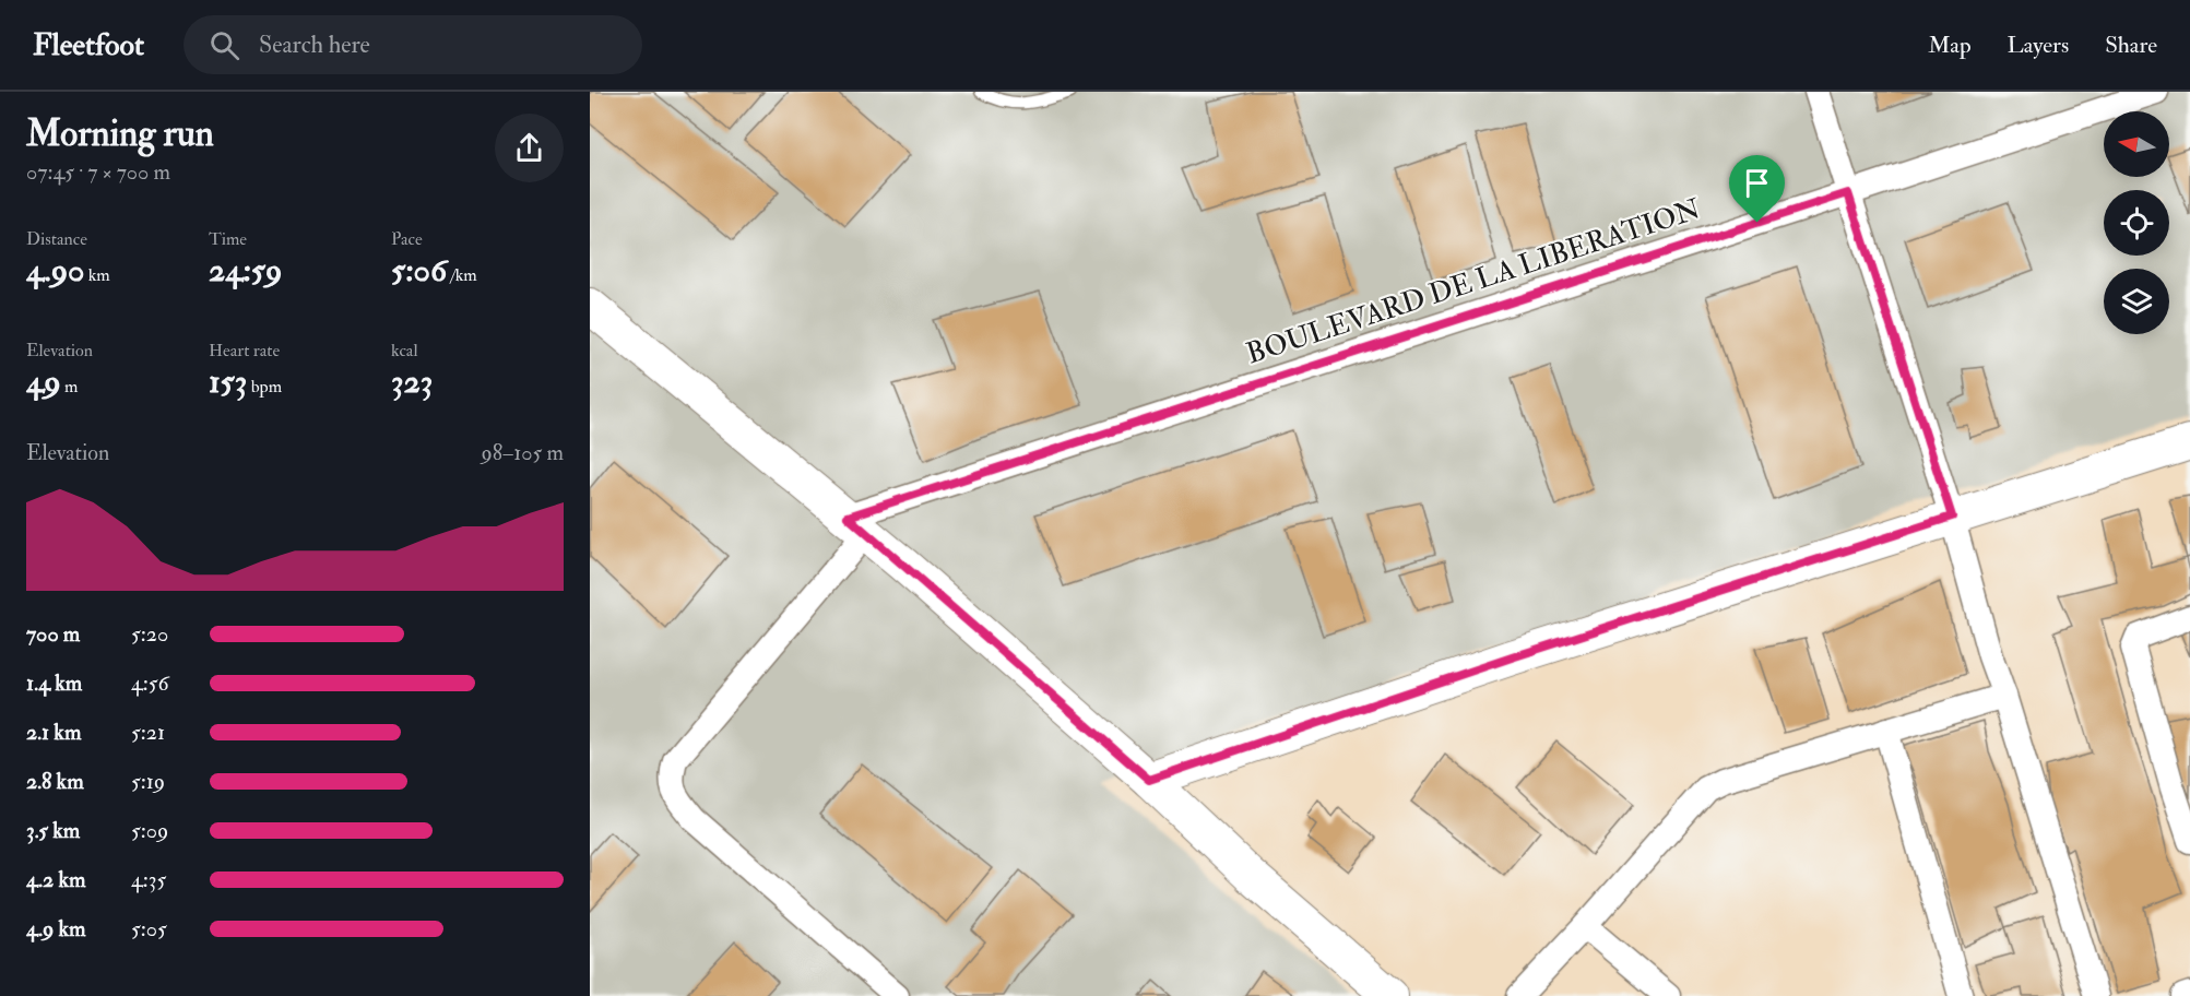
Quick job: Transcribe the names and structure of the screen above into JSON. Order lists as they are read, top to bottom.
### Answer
{
  "streets": {
    "street": ["BOULEVARD DE LA LIBERATION"]
  },
  "north": "left",
  "page": {
    "header": "Fleetfoot",
    "search": "Search here",
    "nav": ["Map", "Layers", "Share"],
    "heading": ["Morning run", "07:45 · 7 × 700 m"],
    "stats": [
      ["Distance", "4.90 km"],
      ["Time", "24:59"],
      ["Pace", "5:06 /km"],
      ["Elevation", "49 m"],
      ["Heart rate", "153 bpm"],
      ["kcal", "323"]
    ],
    "chart": ["Elevation", "98–105 m"],
    "list": [
      {
        "name": "700 m",
        "note": "5:20"
      },
      {
        "name": "1.4 km",
        "note": "4:56"
      },
      {
        "name": "2.1 km",
        "note": "5:21"
      },
      {
        "name": "2.8 km",
        "note": "5:19"
      },
      {
        "name": "3.5 km",
        "note": "5:09"
      },
      {
        "name": "4.2 km",
        "note": "4:35"
      },
      {
        "name": "4.9 km",
        "note": "5:05"
      }
    ]
  }
}
